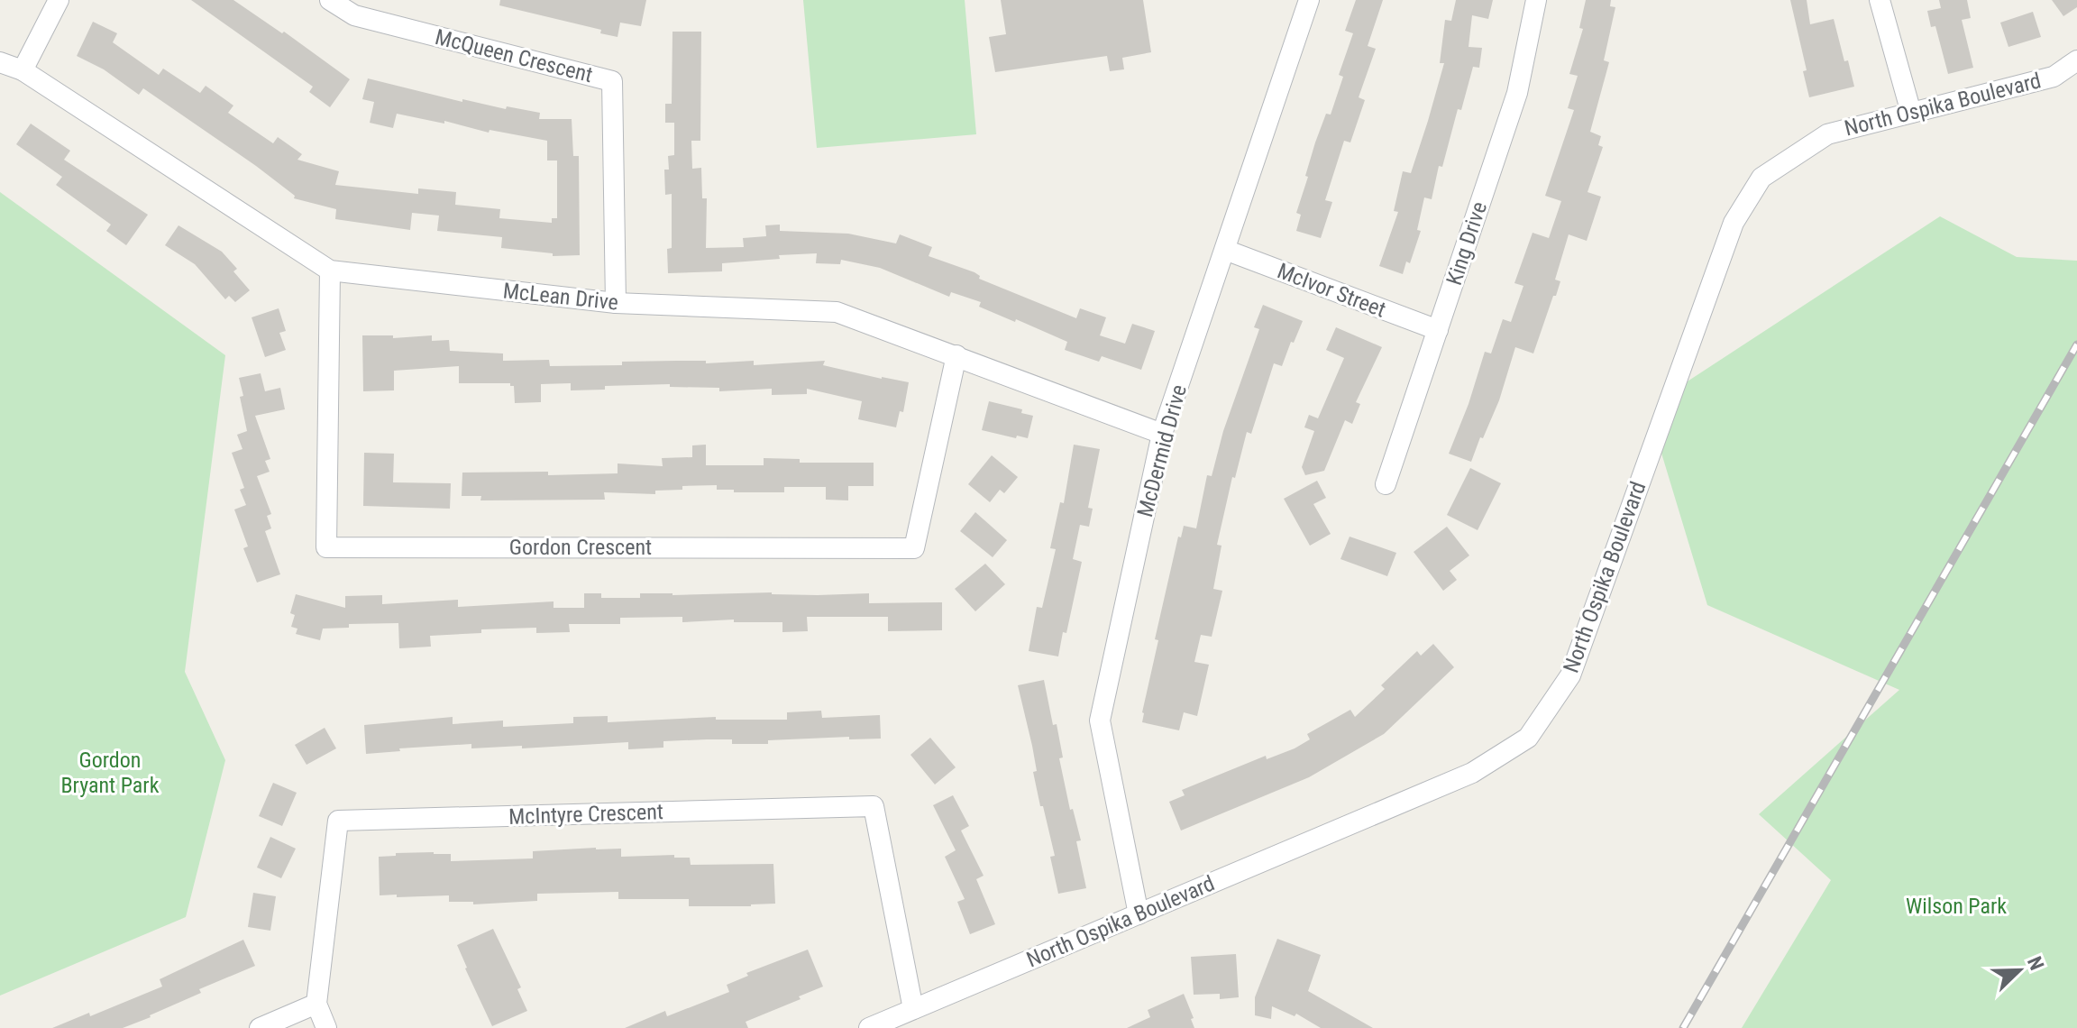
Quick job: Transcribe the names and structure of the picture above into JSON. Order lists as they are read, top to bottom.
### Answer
{
  "streets": {
    "street": [
      "McQueen Crescent",
      "North Ospika Boulevard",
      "King Drive",
      "McIvor Street",
      "McLean Drive",
      "McDermid Drive",
      "Gordon Crescent",
      "McIntyre Crescent"
    ]
  },
  "crossings": [
    ["McQueen Crescent", "McLean Drive"],
    ["North Ospika Boulevard", "McDermid Drive"],
    ["North Ospika Boulevard", "McIntyre Crescent"],
    ["King Drive", "McIvor Street"],
    ["McIvor Street", "McDermid Drive"],
    ["McLean Drive", "McDermid Drive"],
    ["McLean Drive", "Gordon Crescent"]
  ],
  "parks": ["Gordon Bryant Park", "Wilson Park"],
  "north": "top right"
}
